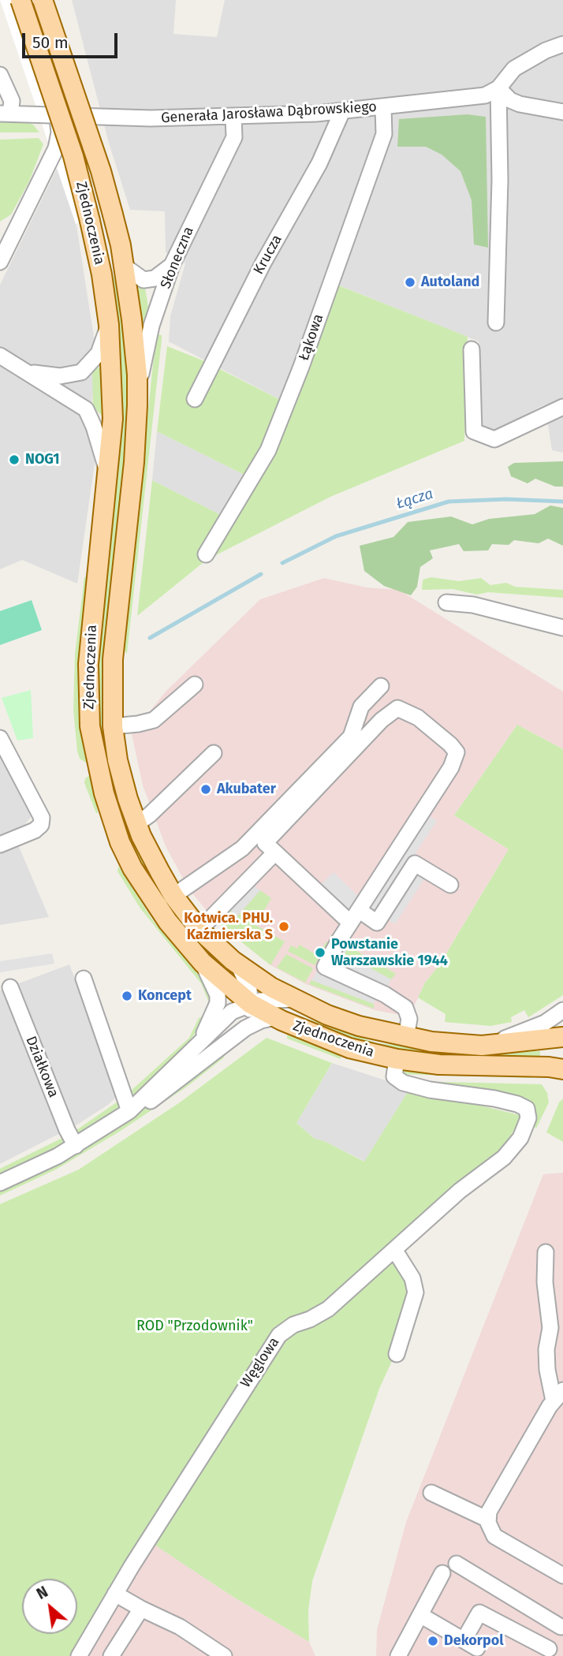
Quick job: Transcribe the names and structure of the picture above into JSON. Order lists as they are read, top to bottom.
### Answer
{
  "streets": {
    "main road": ["Zjednoczenia"],
    "street": [
      "Generała Jarosława Dąbrowskiego",
      "Krucza",
      "Słoneczna",
      "Łąkowa",
      "Działkowa",
      "Węglowa"
    ]
  },
  "crossings": [
    ["Generała Jarosława Dąbrowskiego", "Krucza"],
    ["Generała Jarosława Dąbrowskiego", "Słoneczna"],
    ["Generała Jarosława Dąbrowskiego", "Łąkowa"],
    ["Zjednoczenia", "Słoneczna"],
    ["Zjednoczenia", "Węglowa"]
  ],
  "water": ["Łącza"],
  "parks": ["ROD \"Przodownik\""],
  "places": [
    "Autoland",
    "NOG1",
    "Akubater",
    "Kotwica. PHU. Kaźmierska S",
    "Powstanie Warszawskie 1944",
    "Koncept",
    "Dekorpol"
  ],
  "scale_bar": "50 m",
  "north": "top left"
}
